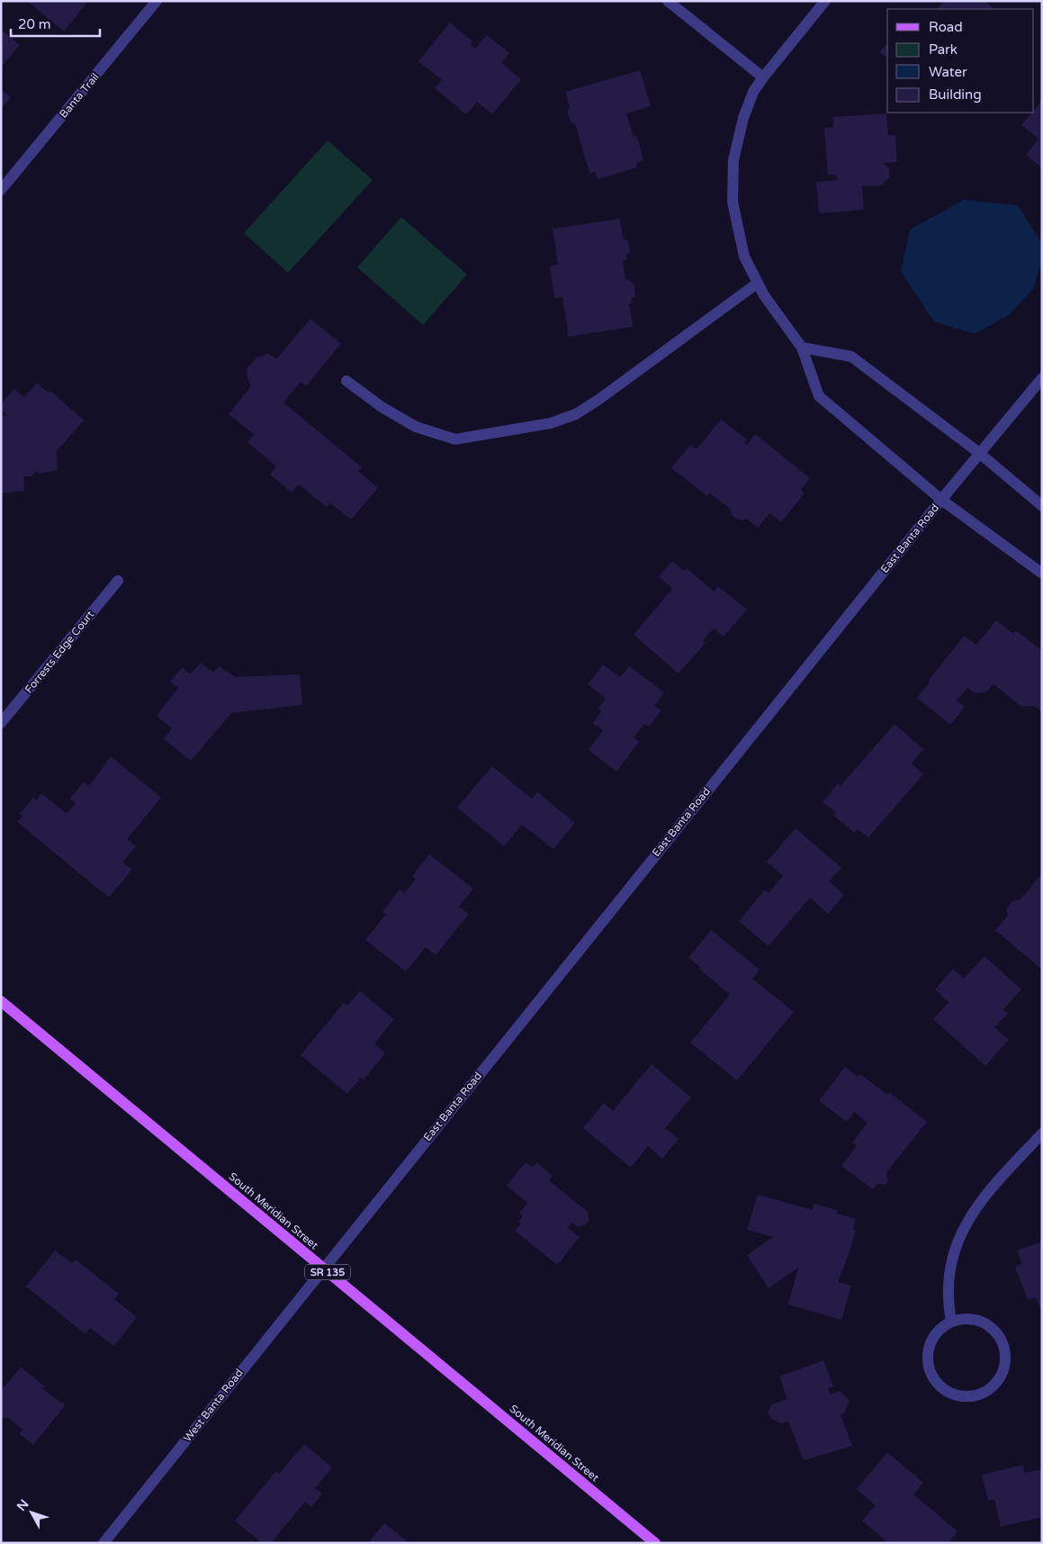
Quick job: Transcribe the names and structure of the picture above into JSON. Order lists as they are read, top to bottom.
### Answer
{
  "streets": {
    "main road": ["South Meridian Street", "SR 135"],
    "street": [
      "Banta Trail",
      "East Banta Road",
      "Forrests Edge Court",
      "West Banta Road"
    ]
  },
  "crossings": [
    ["East Banta Road", "South Meridian Street"],
    ["East Banta Road", "West Banta Road"],
    ["South Meridian Street", "West Banta Road"]
  ],
  "legend": [
    "Road",
    "Park",
    "Water",
    "Building"
  ],
  "scale_bar": "20 m",
  "north": "top left"
}
